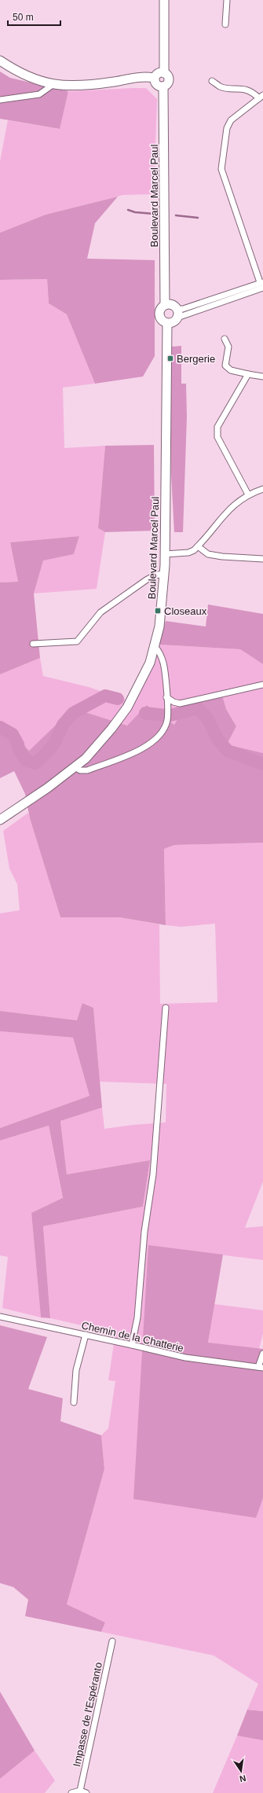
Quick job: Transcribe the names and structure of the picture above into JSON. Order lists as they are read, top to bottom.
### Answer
{
  "streets": {
    "street": ["Boulevard Marcel Paul", "Chemin de la Chatterie", "Impasse de l'Espéranto"]
  },
  "places": {
    "transit": ["Bergerie", "Closeaux"]
  },
  "scale_bar": "50 m",
  "north": "bottom"
}
